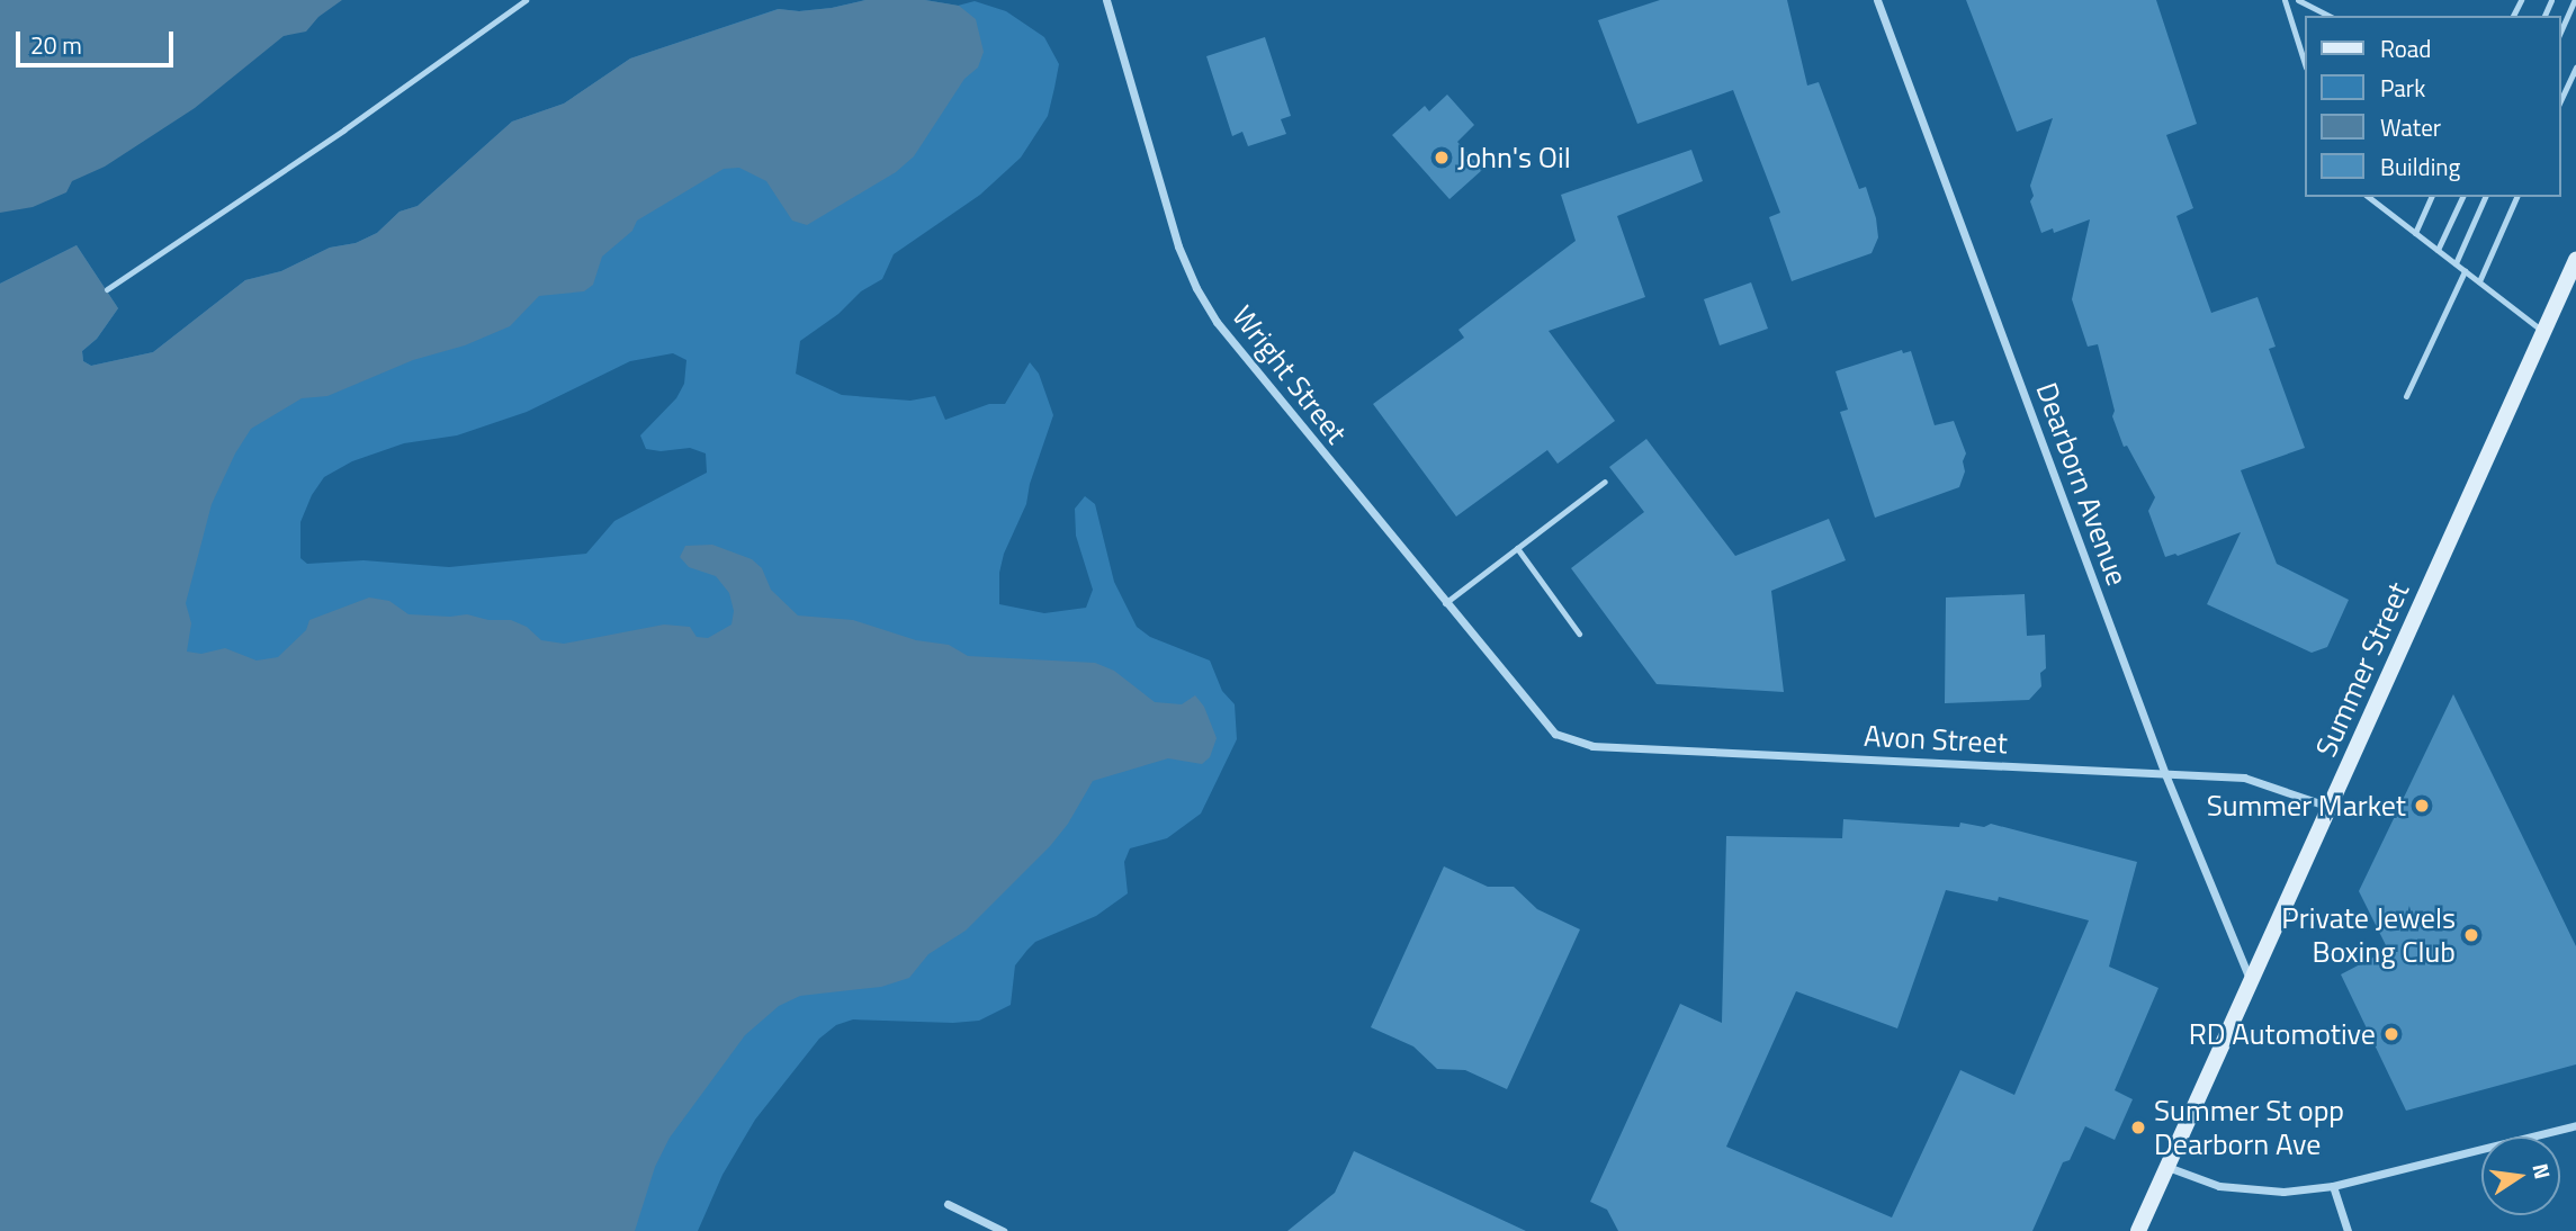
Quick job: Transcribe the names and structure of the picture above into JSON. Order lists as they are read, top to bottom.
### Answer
{
  "streets": {
    "main road": ["Summer Street"],
    "street": ["Wright Street", "Dearborn Avenue", "Avon Street"]
  },
  "crossings": [
    ["Wright Street", "Avon Street"],
    ["Dearborn Avenue", "Summer Street"],
    ["Dearborn Avenue", "Avon Street"],
    ["Summer Street", "Avon Street"]
  ],
  "places": [
    "John's Oil",
    "Summer Market",
    "Private Jewels Boxing Club",
    "RD Automotive",
    "Summer St opp Dearborn Ave"
  ],
  "legend": [
    "Road",
    "Park",
    "Water",
    "Building"
  ],
  "scale_bar": "20 m",
  "north": "right"
}
